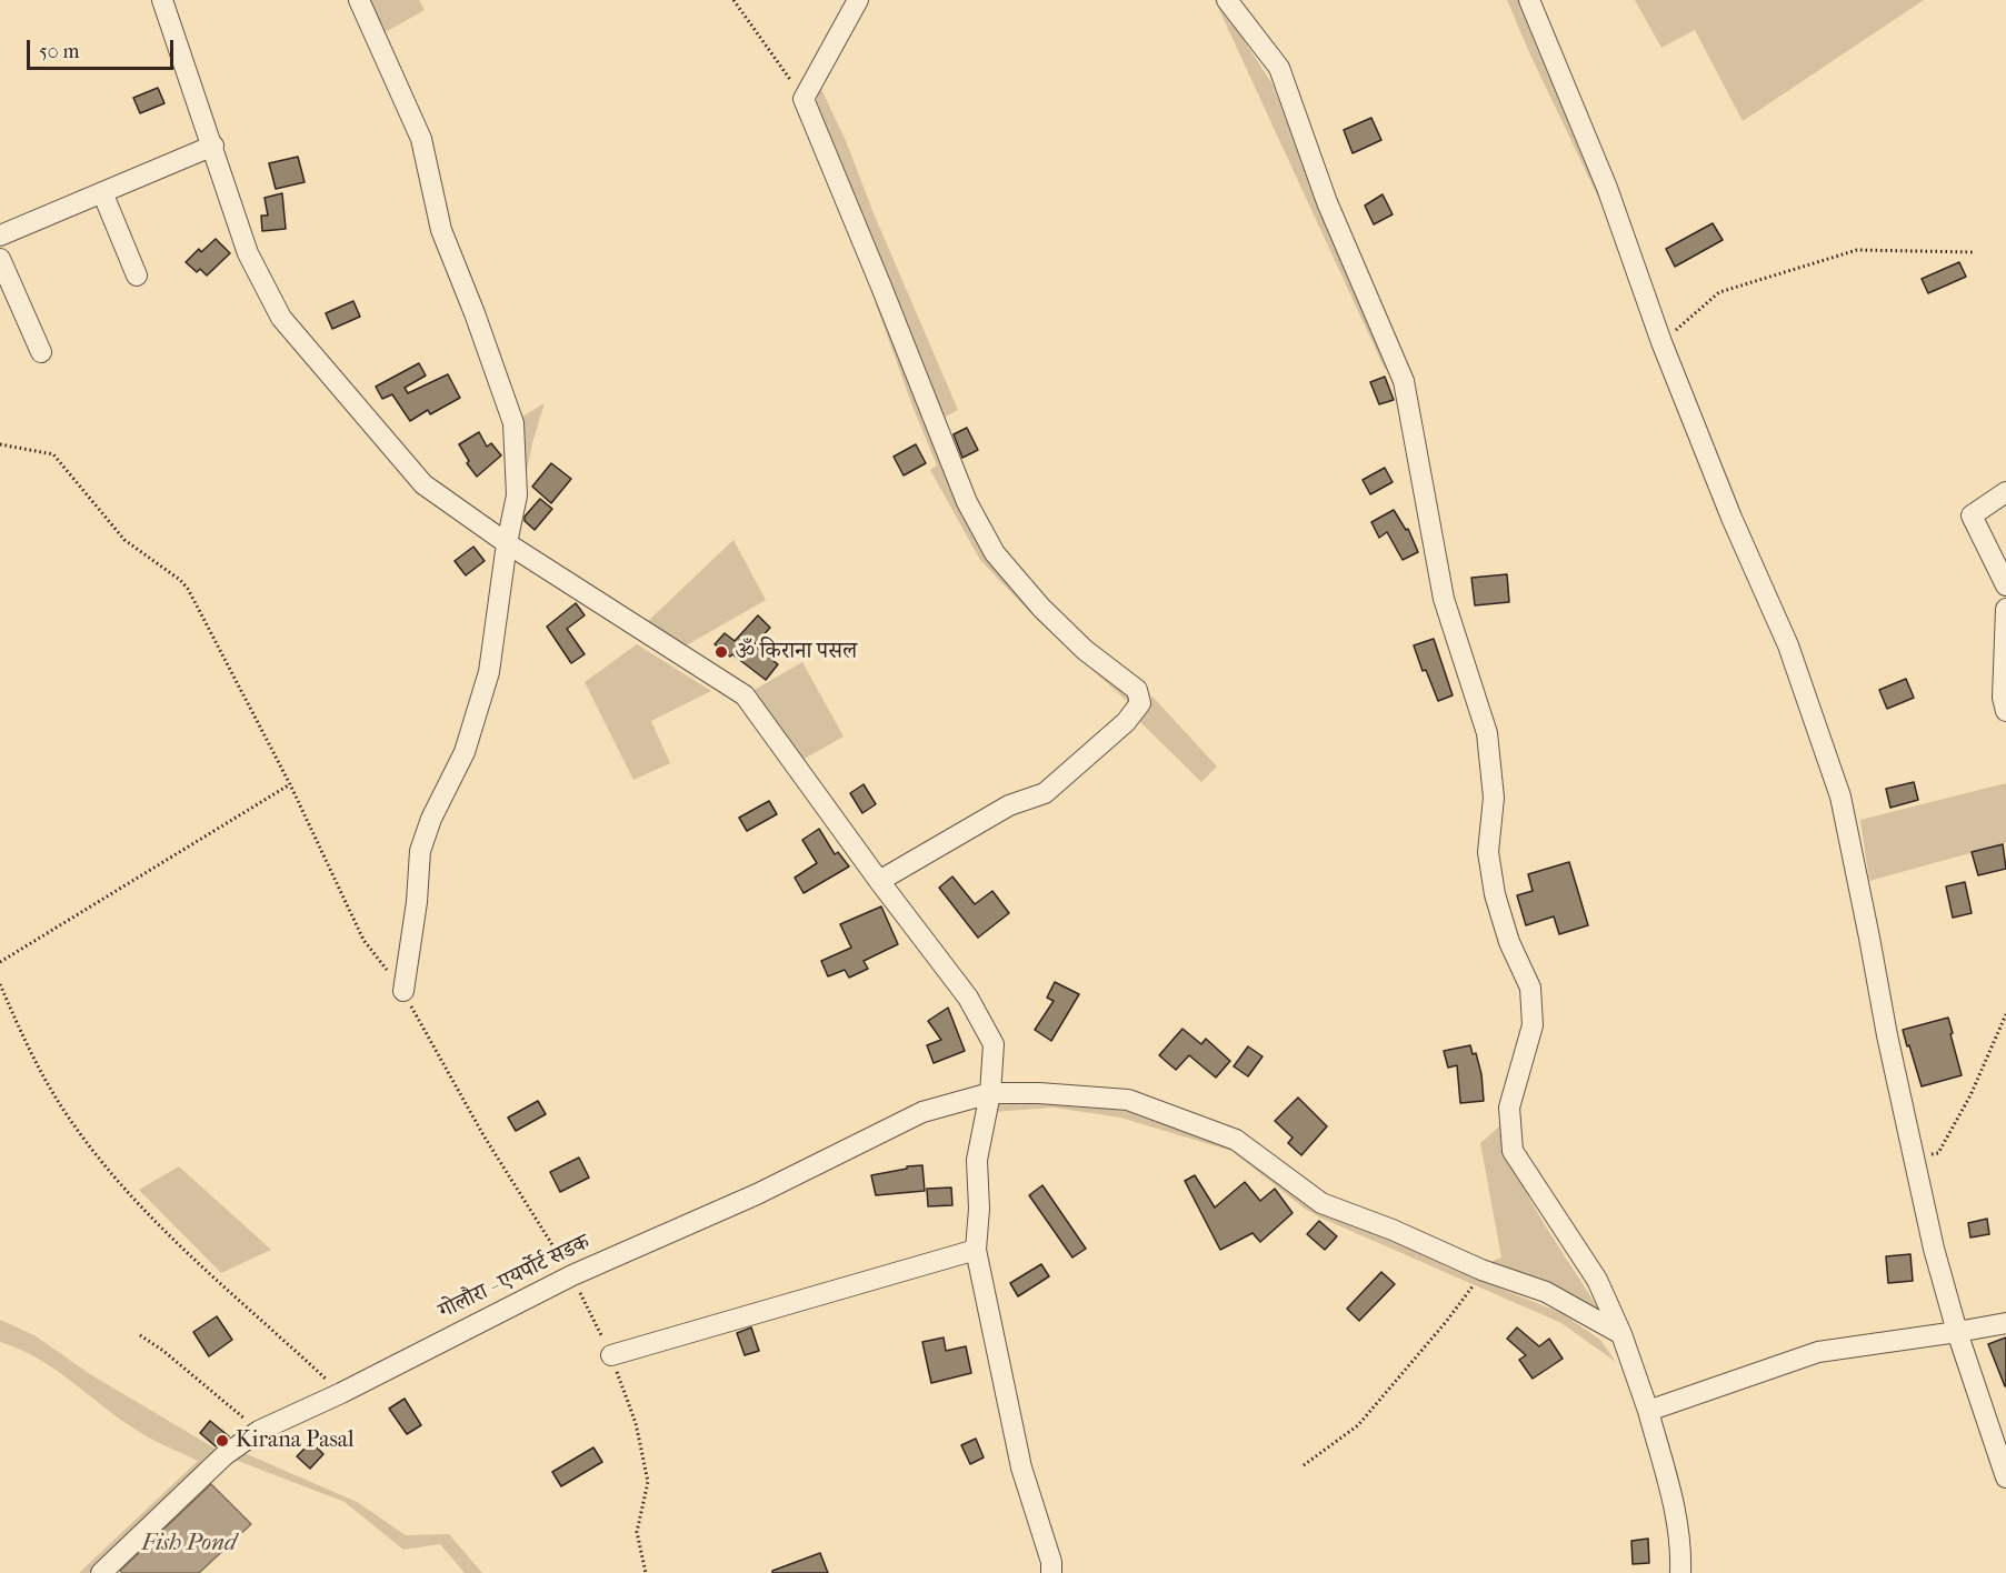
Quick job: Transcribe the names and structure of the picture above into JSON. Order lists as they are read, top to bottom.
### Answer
{
  "streets": {
    "street": ["गोलौरा - एयर्पोर्ट सडक"]
  },
  "water": ["Fish Pond"],
  "places": ["ॐ किराना पसल", "Kirana Pasal"],
  "scale_bar": "50 m"
}
